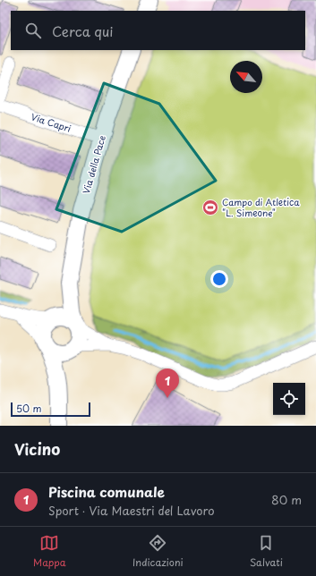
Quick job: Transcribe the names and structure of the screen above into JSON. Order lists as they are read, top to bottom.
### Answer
{
  "streets": {
    "street": ["Via Capri", "Via della Pace"]
  },
  "crossings": [
    ["Via Capri", "Via della Pace"]
  ],
  "places": {
    "sports": ["Campo di Atletica \"L. Simeone\""]
  },
  "scale_bar": "50 m",
  "north": "top left",
  "page": {
    "search": "Cerca qui",
    "pins": "1",
    "scale": "50 m",
    "heading": "Vicino",
    "list": [
      {
        "mark": "1",
        "name": "Piscina comunale",
        "note": "Sport · Via Maestri del Lavoro",
        "value": "80 m"
      }
    ],
    "nav": ["Mappa", "Indicazioni", "Salvati"]
  }
}
